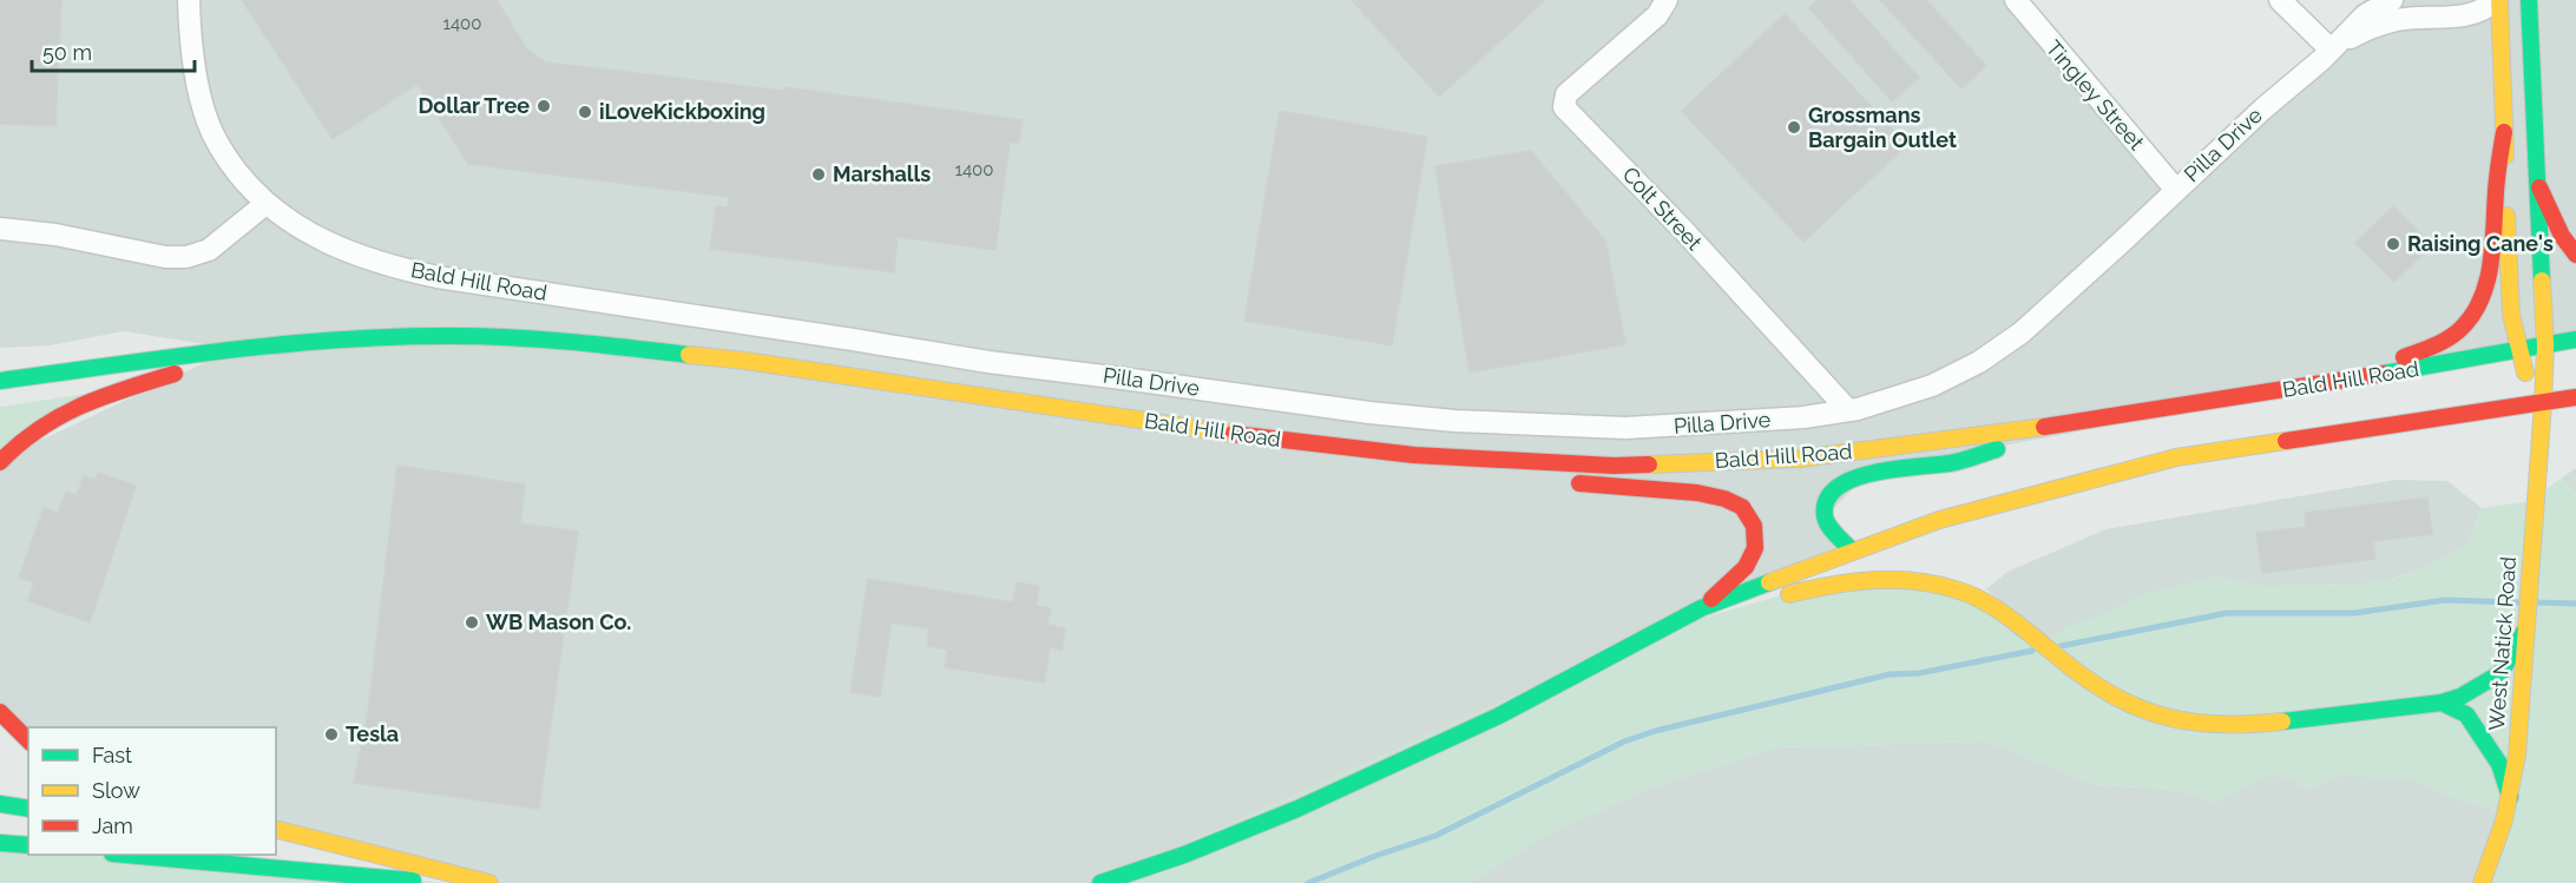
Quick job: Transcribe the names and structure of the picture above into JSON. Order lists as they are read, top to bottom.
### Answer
{
  "streets": {
    "main road": ["Bald Hill Road", "West Natick Road"],
    "street": ["Tingley Street", "Pilla Drive", "Colt Street"]
  },
  "crossings": [
    ["Tingley Street", "Pilla Drive"],
    ["Pilla Drive", "Colt Street"],
    ["Pilla Drive", "Bald Hill Road"],
    ["Bald Hill Road", "West Natick Road"]
  ],
  "places": [
    "Dollar Tree",
    "iLoveKickboxing",
    "Grossmans Bargain Outlet",
    "Marshalls",
    "Raising Cane's",
    "WB Mason Co.",
    "Tesla"
  ],
  "house_numbers": ["1400", "1400"],
  "legend": ["Fast", "Slow", "Jam"],
  "scale_bar": "50 m"
}
